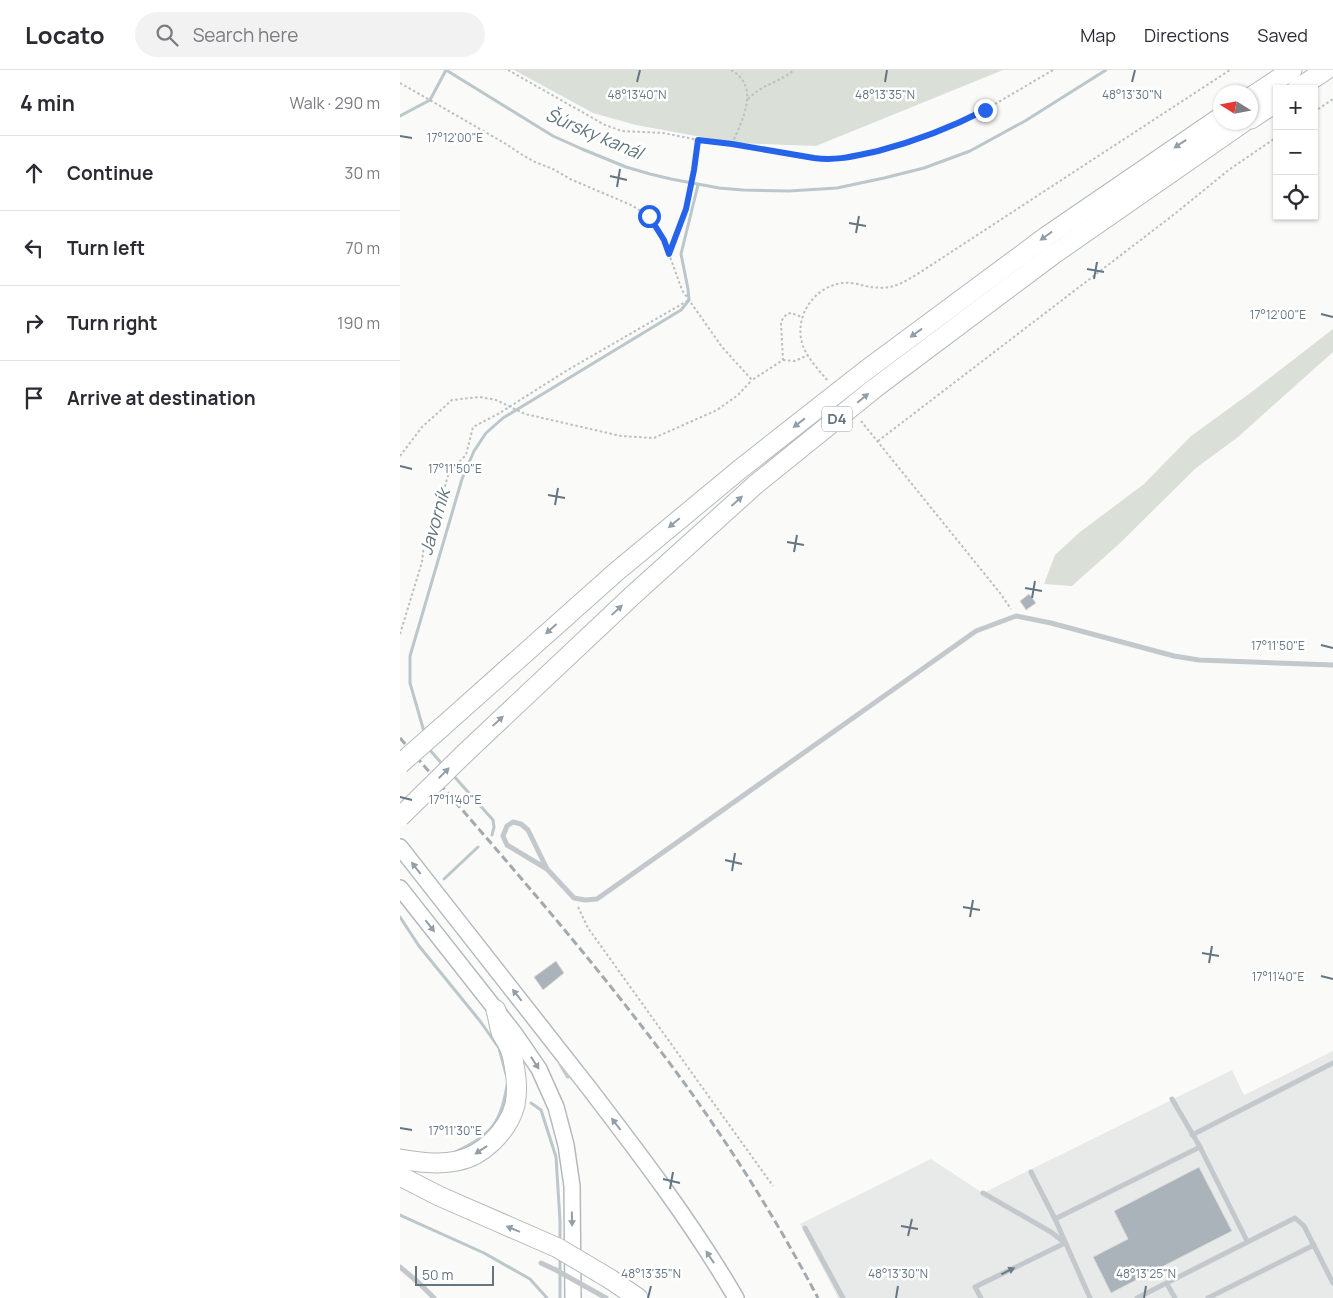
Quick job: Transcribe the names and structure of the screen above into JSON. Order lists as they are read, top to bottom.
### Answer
{
  "streets": {
    "highway": ["D4"]
  },
  "water": ["Šúrsky kanál", "Javorník"],
  "scale_bar": "50 m",
  "north": "left",
  "page": {
    "header": "Locato",
    "search": "Search here",
    "nav": ["Map", "Directions", "Saved"],
    "heading": ["4 min", "Walk · 290 m"],
    "map_buttons": ["+", "−"],
    "list": [
      ["Continue", "30 m"],
      ["Turn left", "70 m"],
      ["Turn right", "190 m"],
      "Arrive at destination"
    ],
    "scale": "50 m"
  },
  "coordinates": [
    "48°13'40\"N",
    "48°13'35\"N",
    "48°13'30\"N",
    "17°12'00\"E",
    "17°11'50\"E",
    "17°11'40\"E",
    "17°11'30\"E",
    "48°13'25\"N"
  ]
}
